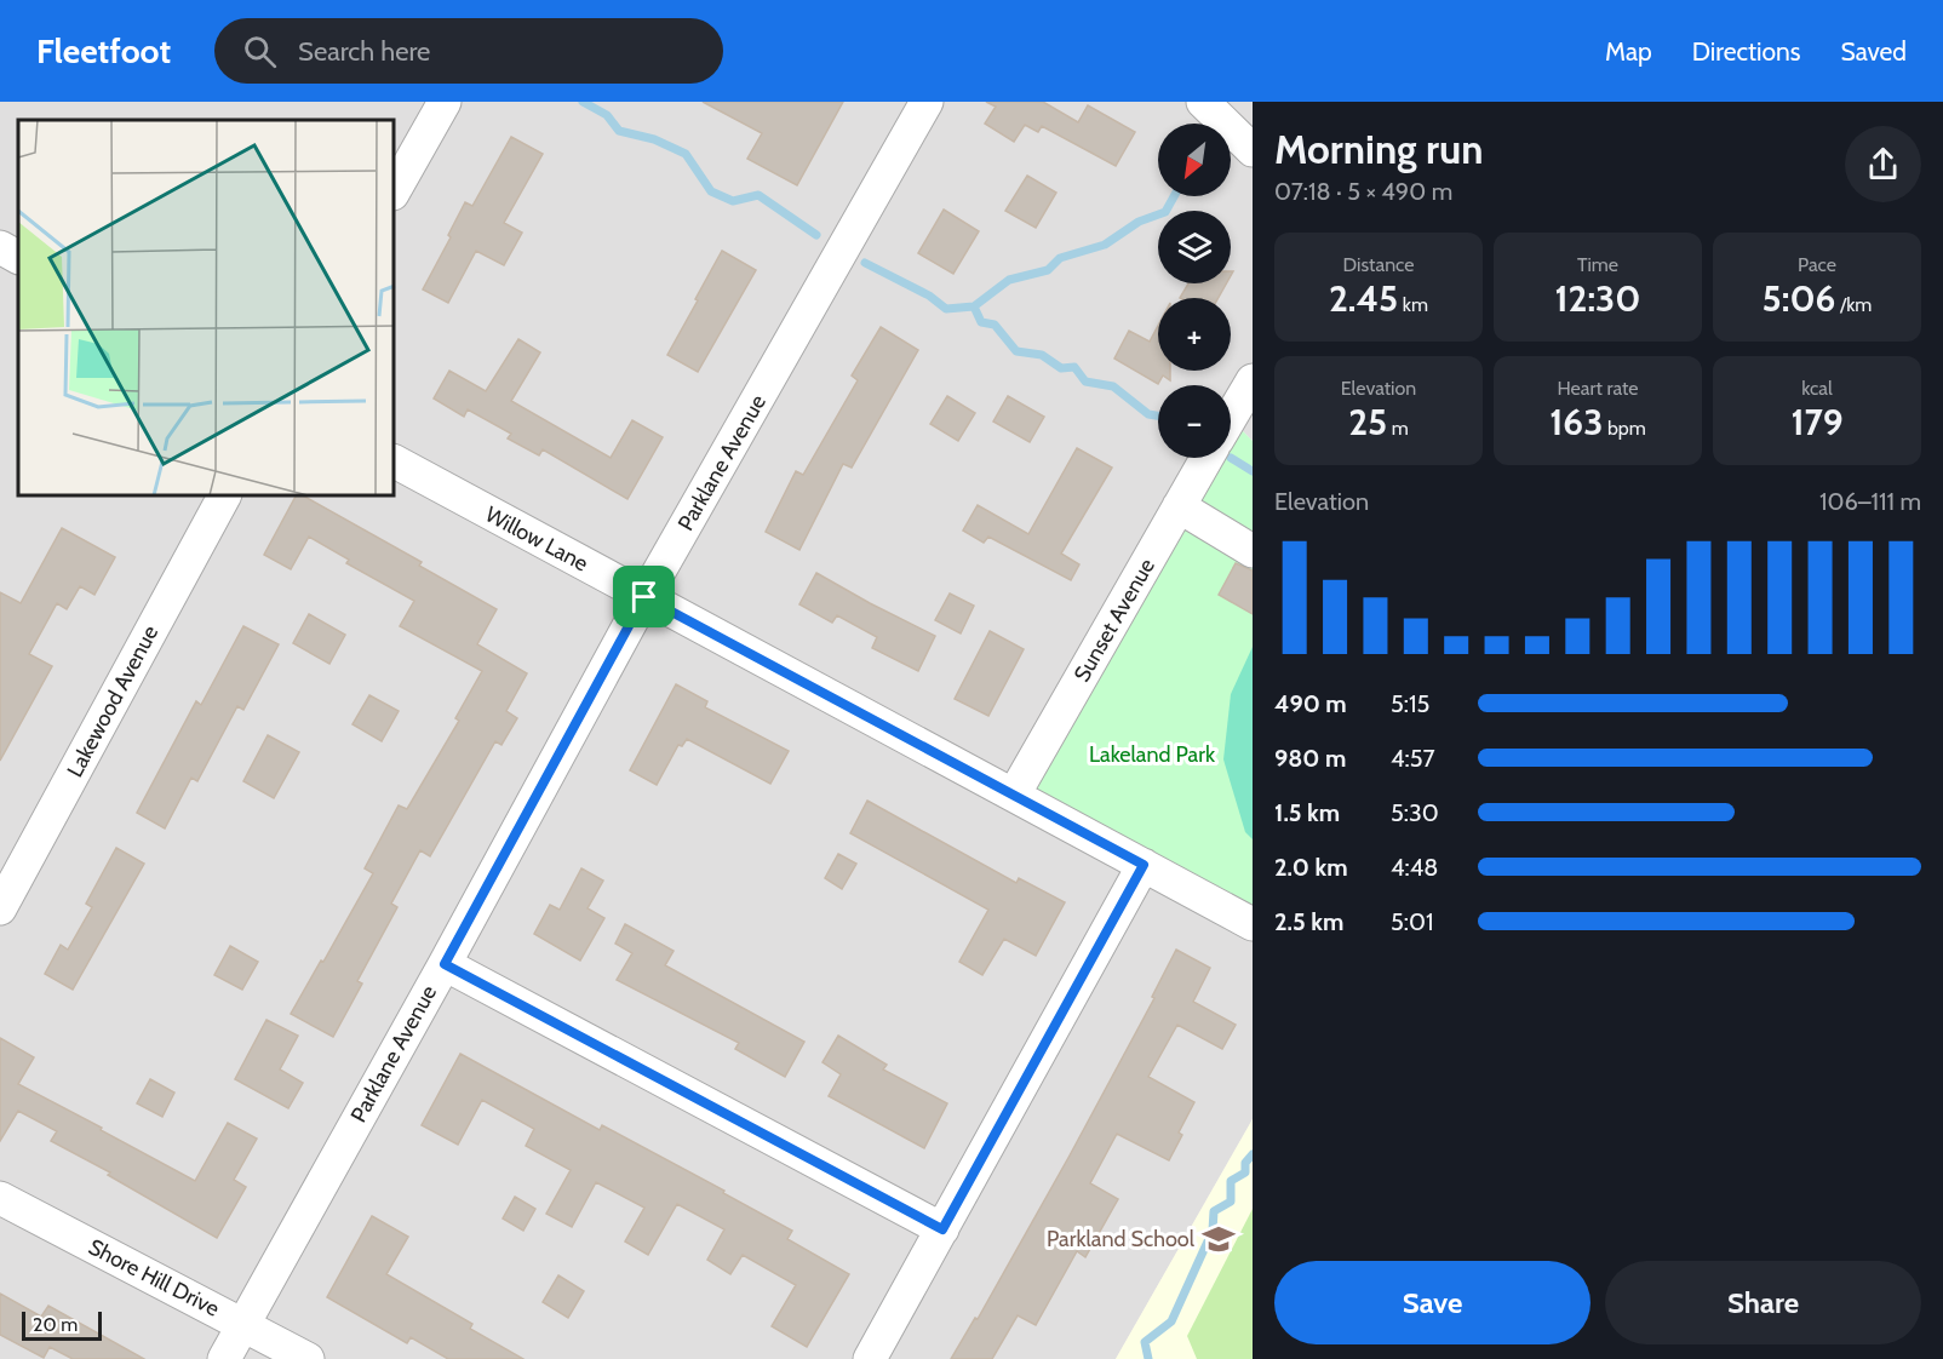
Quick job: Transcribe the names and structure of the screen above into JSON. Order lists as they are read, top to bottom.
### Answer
{
  "streets": {
    "street": [
      "Parklane Avenue",
      "Willow Lane",
      "Sunset Avenue",
      "Lakewood Avenue",
      "Shore Hill Drive"
    ]
  },
  "crossings": [
    ["Parklane Avenue", "Willow Lane"],
    ["Parklane Avenue", "Shore Hill Drive"],
    ["Willow Lane", "Sunset Avenue"]
  ],
  "parks": ["Lakeland Park"],
  "places": {
    "school or university": ["Parkland School"]
  },
  "scale_bar": "20 m",
  "north": "bottom left",
  "page": {
    "header": "Fleetfoot",
    "search": "Search here",
    "nav": ["Map", "Directions", "Saved"],
    "heading": ["Morning run", "07:18 · 5 × 490 m"],
    "map_buttons": ["+", "−"],
    "stats": [
      ["Distance", "2.45 km"],
      ["Time", "12:30"],
      ["Pace", "5:06 /km"],
      ["Elevation", "25 m"],
      ["Heart rate", "163 bpm"],
      ["kcal", "179"]
    ],
    "chart": ["Elevation", "106–111 m"],
    "list": [
      {
        "name": "490 m",
        "note": "5:15"
      },
      {
        "name": "980 m",
        "note": "4:57"
      },
      {
        "name": "1.5 km",
        "note": "5:30"
      },
      {
        "name": "2.0 km",
        "note": "4:48"
      },
      {
        "name": "2.5 km",
        "note": "5:01"
      }
    ],
    "buttons": ["Save", "Share"],
    "scale": "20 m"
  }
}
